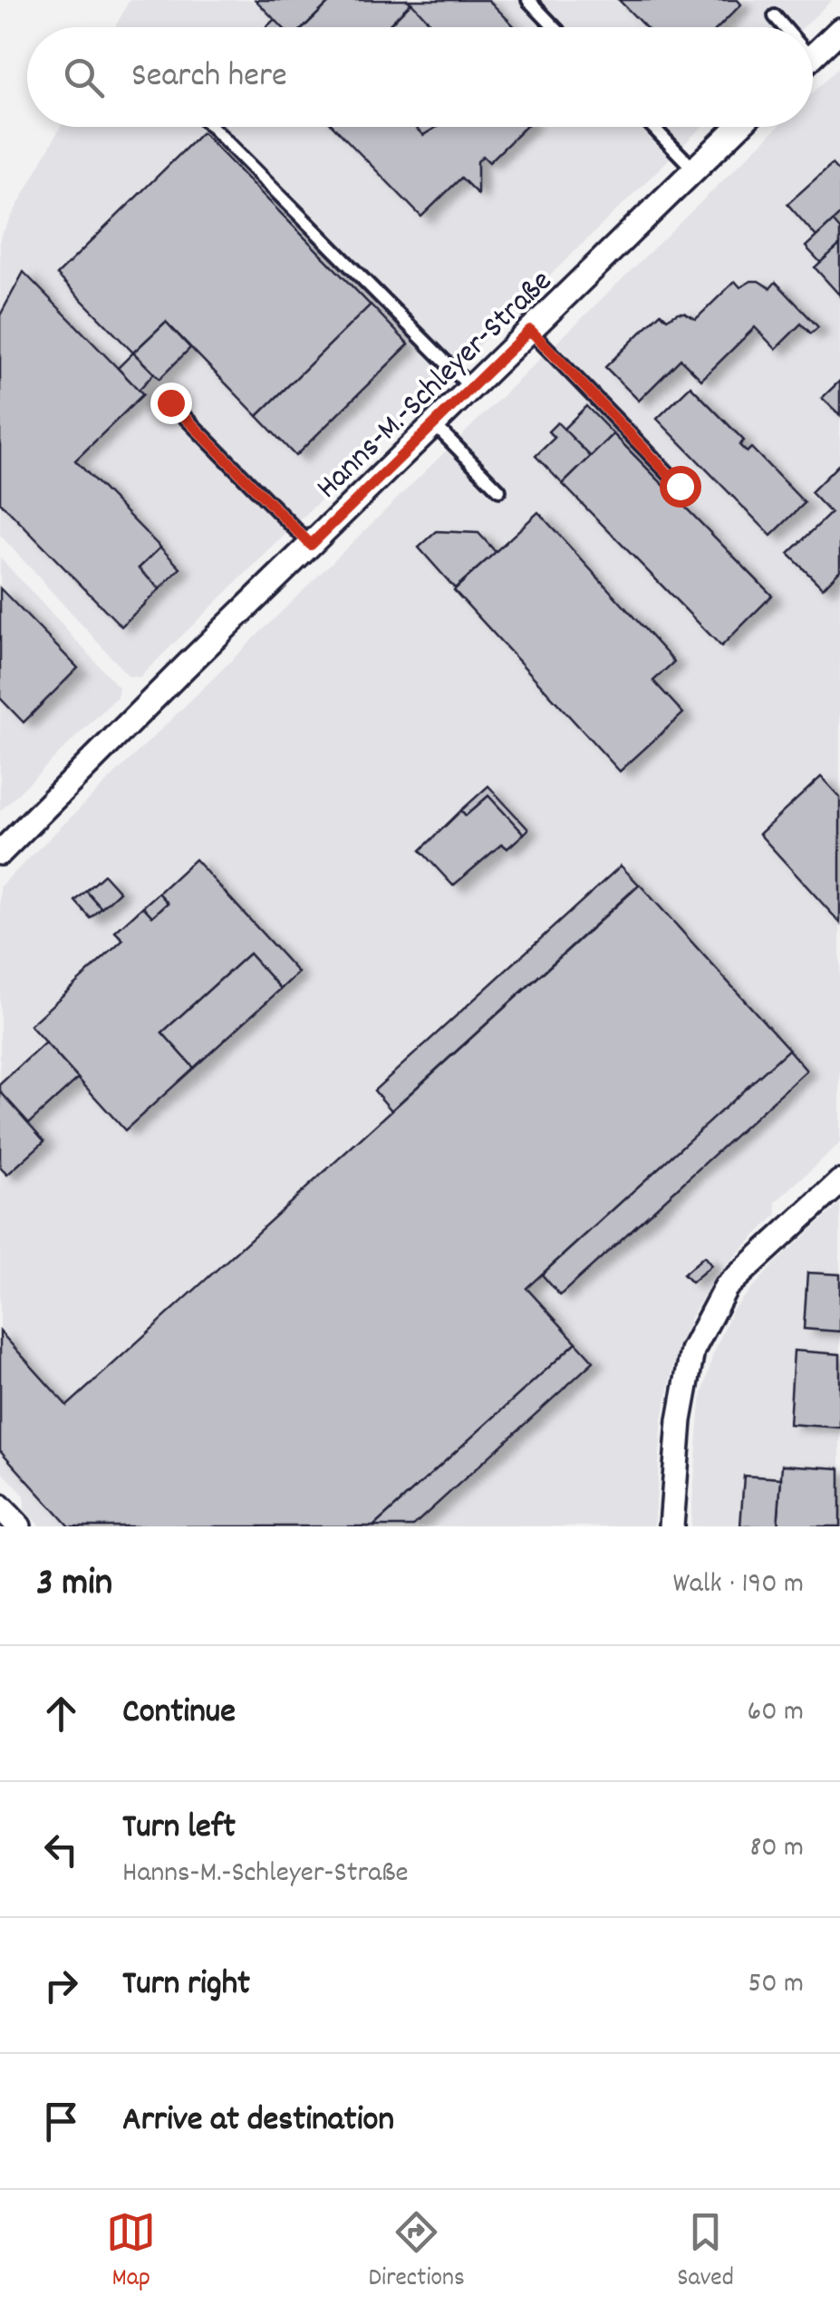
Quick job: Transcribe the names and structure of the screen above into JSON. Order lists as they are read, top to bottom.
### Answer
{
  "streets": {
    "street": ["Hanns-M.-Schleyer-Straße"]
  },
  "page": {
    "search": "Search here",
    "heading": ["3 min", "Walk · 190 m"],
    "list": [
      ["Continue", "60 m"],
      ["Turn left", "Hanns-M.-Schleyer-Straße", "80 m"],
      ["Turn right", "50 m"],
      "Arrive at destination"
    ],
    "nav": ["Map", "Directions", "Saved"]
  }
}
